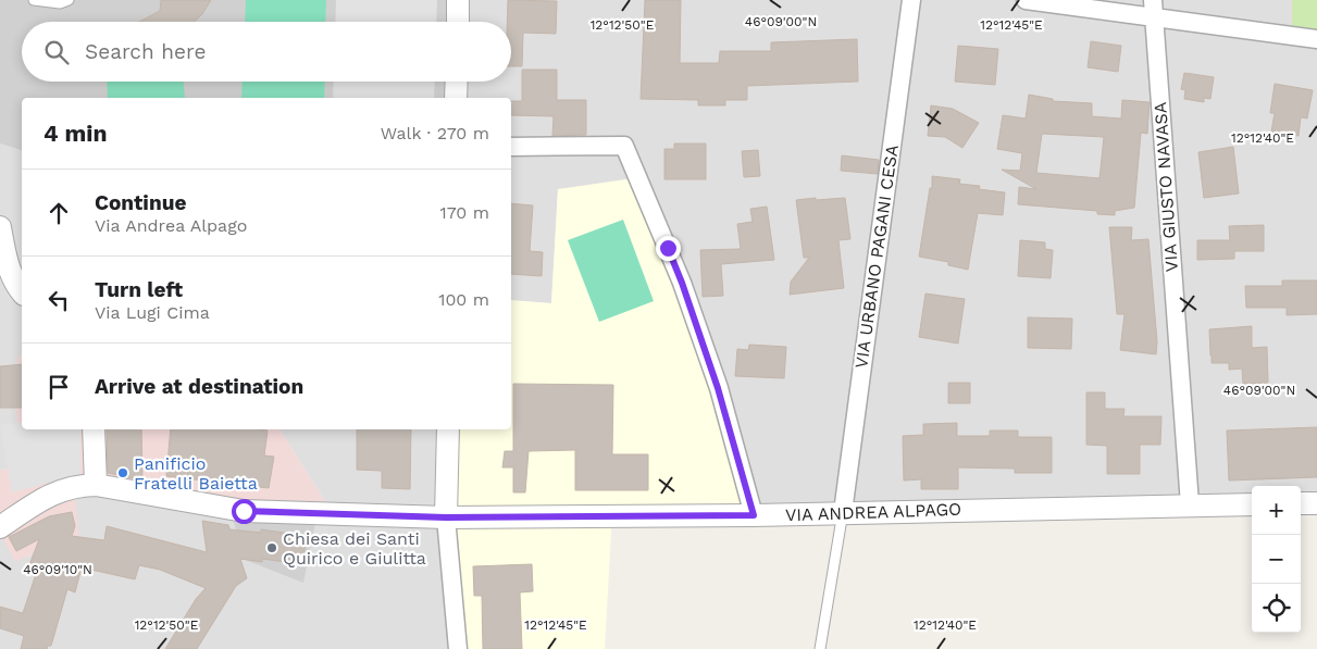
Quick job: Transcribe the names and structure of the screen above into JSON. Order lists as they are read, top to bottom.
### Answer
{
  "streets": {
    "street": ["VIA GIUSTO NAVASA", "VIA URBANO PAGANI CESA", "VIA ANDREA ALPAGO"]
  },
  "crossings": [
    ["VIA GIUSTO NAVASA", "VIA ANDREA ALPAGO"],
    ["VIA URBANO PAGANI CESA", "VIA ANDREA ALPAGO"]
  ],
  "places": ["Panificio Fratelli Baietta", "Chiesa dei Santi Quirico e Giulitta"],
  "page": {
    "search": "Search here",
    "heading": ["4 min", "Walk · 270 m"],
    "list": [
      ["Continue", "Via Andrea Alpago", "170 m"],
      ["Turn left", "Via Lugi Cima", "100 m"],
      "Arrive at destination"
    ],
    "map_buttons": ["+", "−"]
  },
  "coordinates": [
    "46°09'00\"N",
    "12°12'50\"E",
    "12°12'45\"E",
    "12°12'40\"E",
    "46°09'10\"N"
  ]
}
